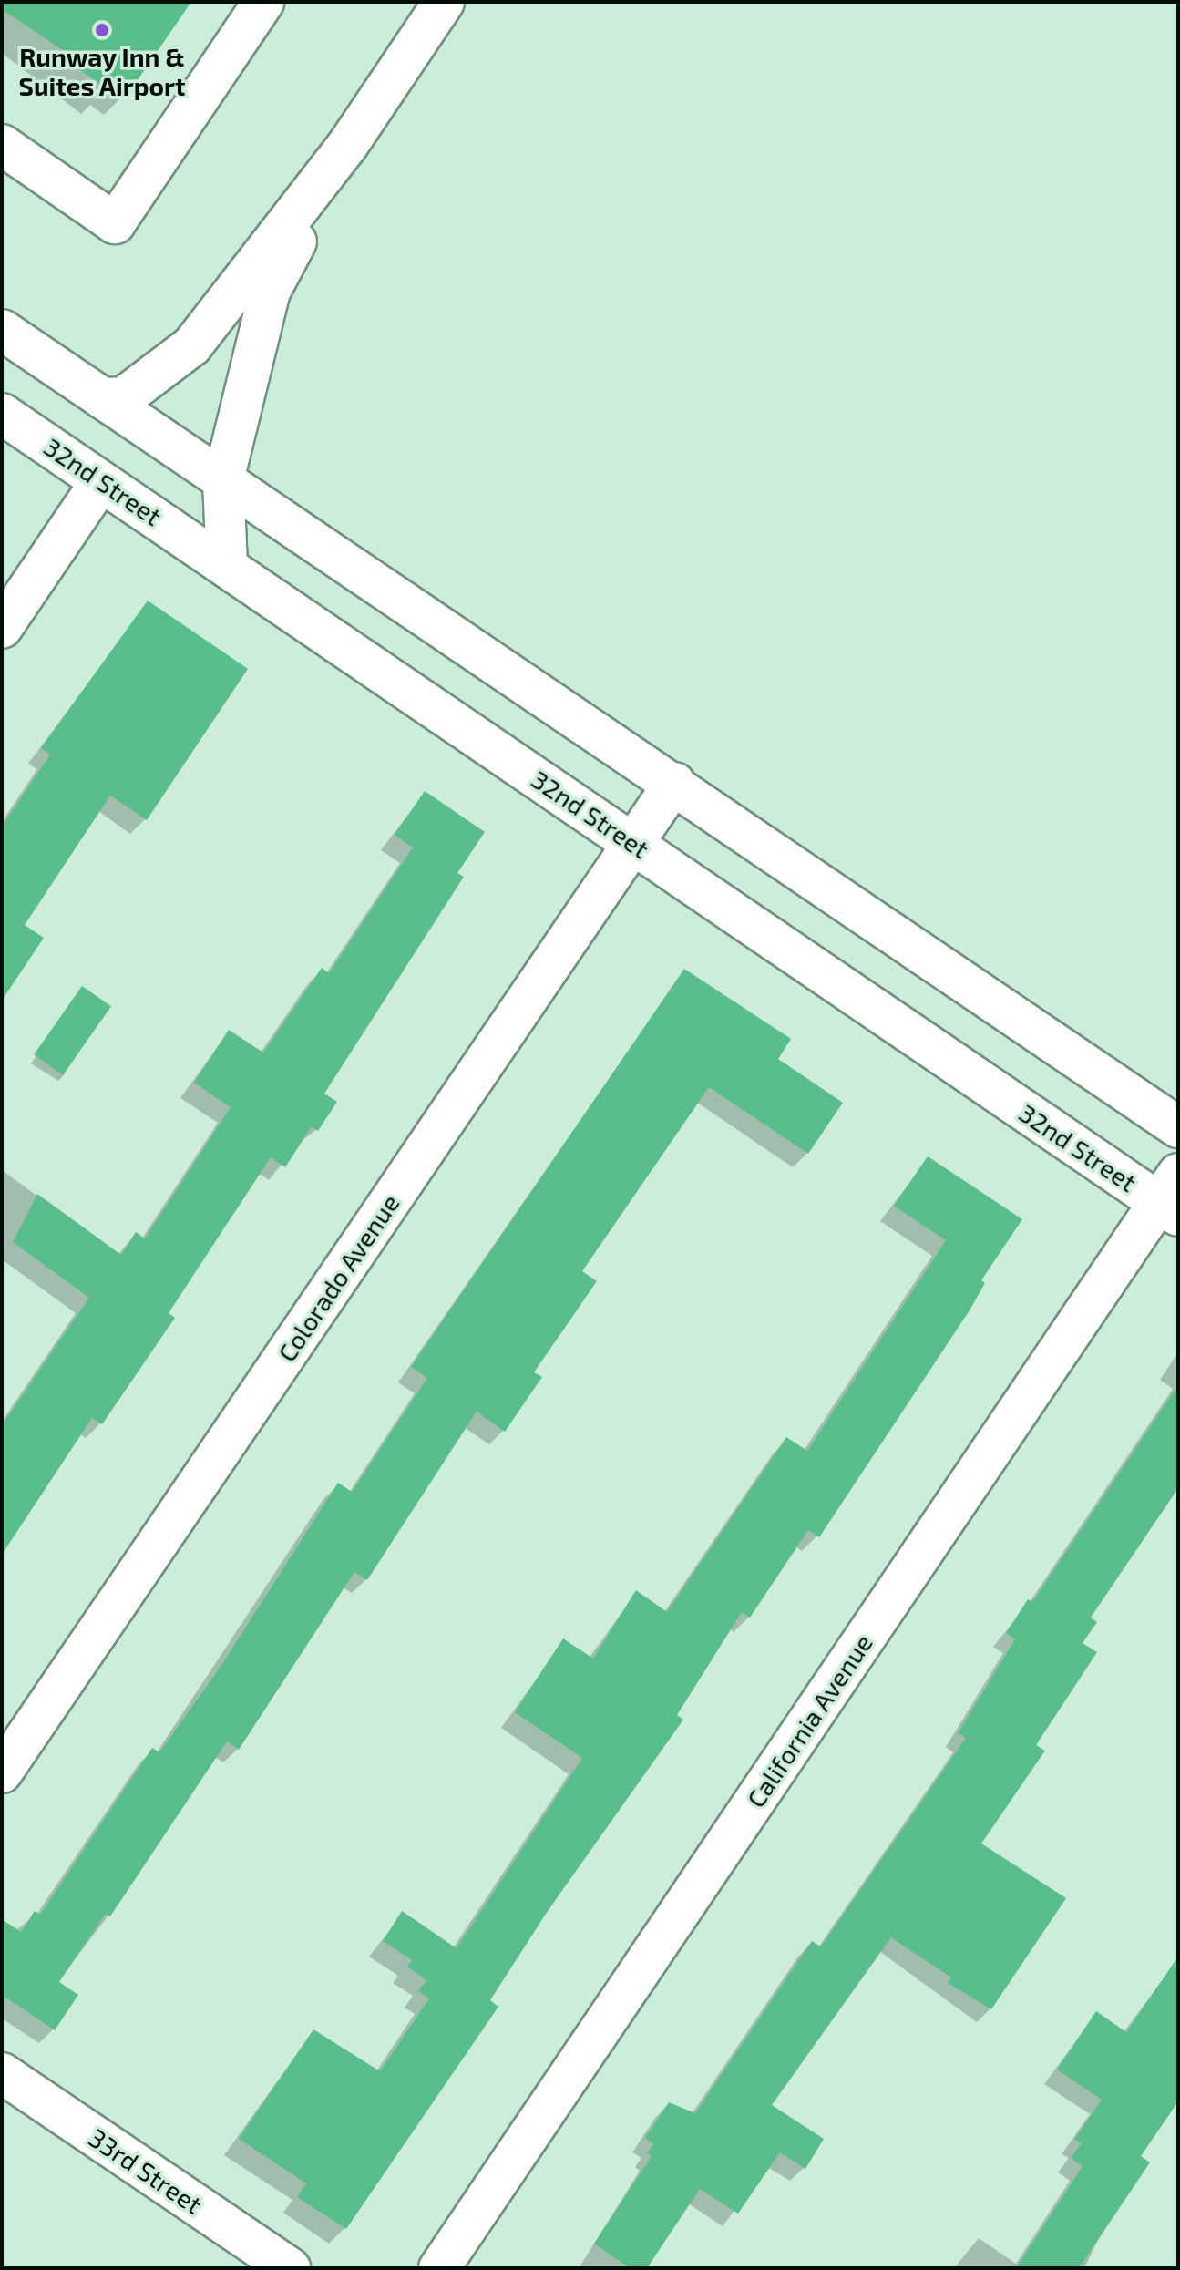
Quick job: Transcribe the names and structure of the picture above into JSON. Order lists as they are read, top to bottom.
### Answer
{
  "streets": {
    "main road": [
      "32nd Street",
      "Colorado Avenue",
      "California Avenue",
      "33rd Street"
    ]
  },
  "crossings": [
    ["32nd Street", "Colorado Avenue"],
    ["32nd Street", "California Avenue"]
  ],
  "places": ["Runway Inn & Suites Airport"]
}
